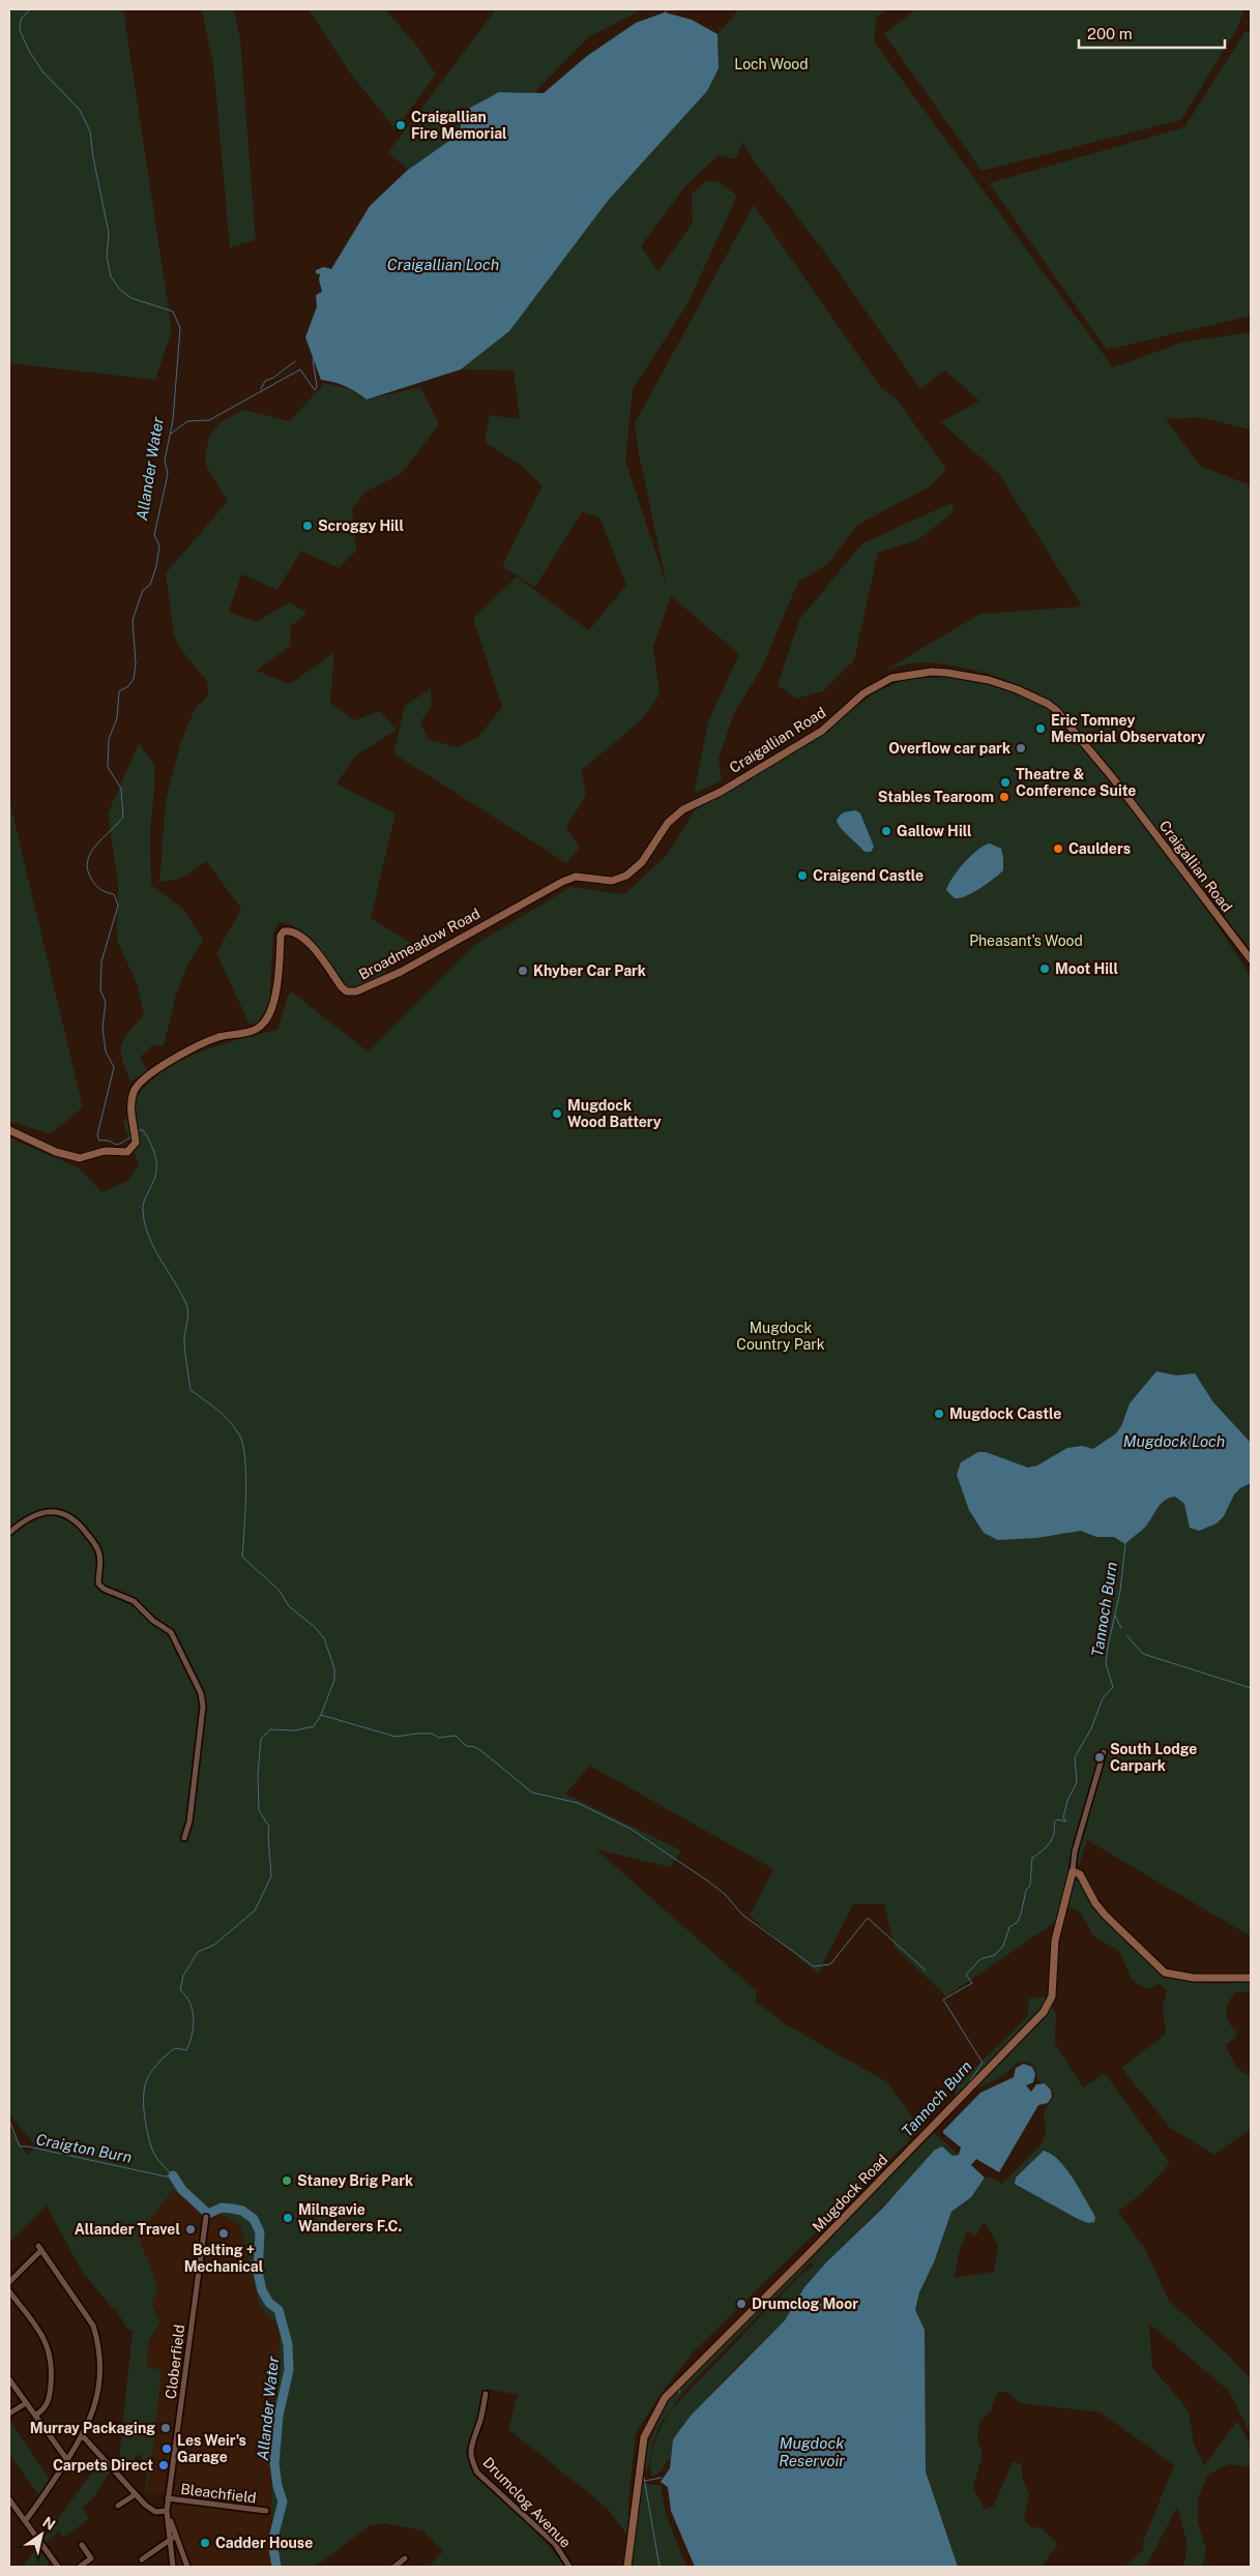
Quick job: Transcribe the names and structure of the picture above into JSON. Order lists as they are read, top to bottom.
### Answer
{
  "streets": {
    "street": [
      "Craigallian Road",
      "Broadmeadow Road",
      "Mugdock Road",
      "Cloberfield",
      "Bleachfield",
      "Drumclog Avenue"
    ]
  },
  "crossings": [
    ["Craigallian Road", "Broadmeadow Road"],
    ["Cloberfield", "Bleachfield"]
  ],
  "water": [
    "Craigallian Loch",
    "Allander Water",
    "Mugdock Loch",
    "Tannoch Burn",
    "Craigton Burn",
    "Mugdock Reservoir"
  ],
  "parks": ["Loch Wood", "Pheasant's Wood", "Mugdock Country Park"],
  "places": [
    "Craigallian Fire Memorial",
    "Scroggy Hill",
    "Eric Tomney Memorial Observatory",
    "Overflow car park",
    "Theatre & Conference Suite",
    "Stables Tearoom",
    "Gallow Hill",
    "Caulders",
    "Craigend Castle",
    "Moot Hill",
    "Khyber Car Park",
    "Mugdock Wood Battery",
    "Mugdock Castle",
    "South Lodge Carpark",
    "Staney Brig Park",
    "Milngavie Wanderers F.C.",
    "Allander Travel",
    "Belting + Mechanical",
    "Drumclog Moor",
    "Murray Packaging",
    "Les Weir's Garage",
    "Carpets Direct",
    "Cadder House"
  ],
  "scale_bar": "200 m",
  "north": "top right"
}
